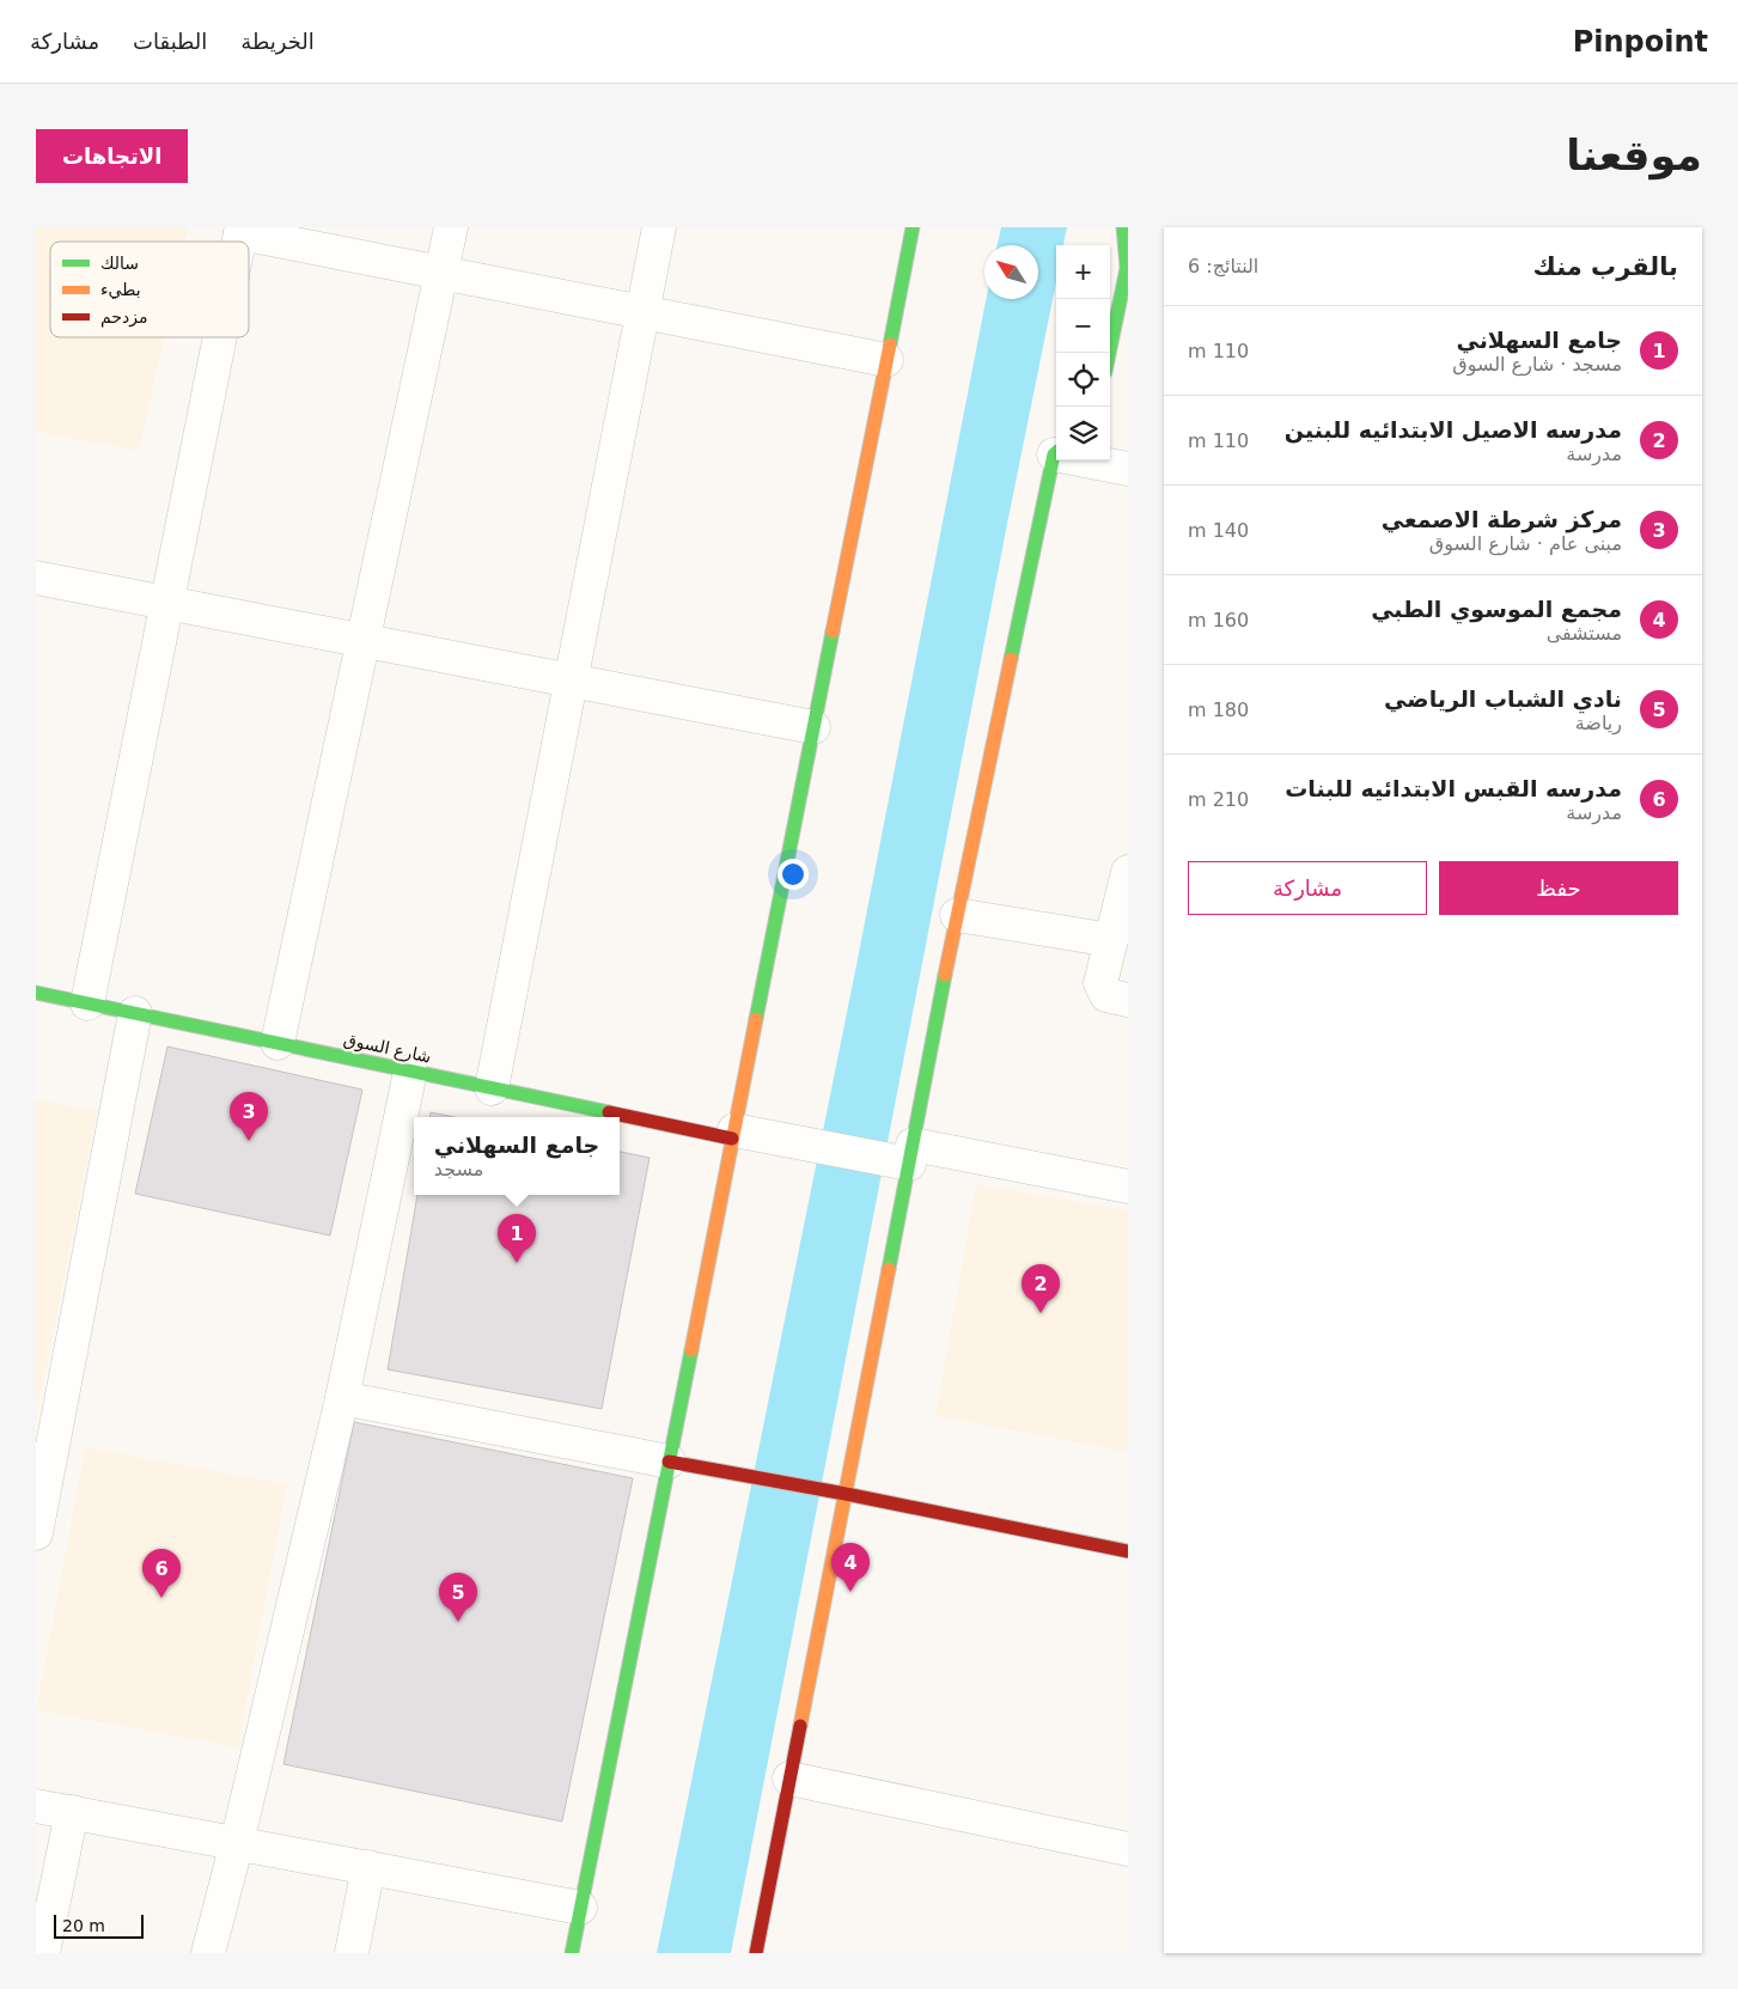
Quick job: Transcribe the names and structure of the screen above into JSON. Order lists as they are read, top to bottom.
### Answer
{
  "streets": {
    "street": ["شارع السوق"]
  },
  "legend": ["سالك", "بطيء", "مزدحم"],
  "scale_bar": "20 m",
  "north": "top left",
  "page": {
    "header": "Pinpoint",
    "nav": ["الخريطة", "الطبقات", "مشاركة"],
    "buttons": [
      "الاتجاهات",
      ["حفظ", "مشاركة"]
    ],
    "title": "موقعنا",
    "heading": ["بالقرب منك", "النتائج: 6"],
    "map_buttons": ["+", "−"],
    "list": [
      {
        "mark": "1",
        "name": "جامع السهلاني",
        "note": "مسجد · شارع السوق",
        "value": "110 m"
      },
      {
        "mark": "2",
        "name": "مدرسه الاصيل الابتدائيه للبنين",
        "note": "مدرسة",
        "value": "110 m"
      },
      {
        "mark": "3",
        "name": "مركز شرطة الاصمعي",
        "note": "مبنى عام · شارع السوق",
        "value": "140 m"
      },
      {
        "mark": "4",
        "name": "مجمع الموسوي الطبي",
        "note": "مستشفى",
        "value": "160 m"
      },
      {
        "mark": "5",
        "name": "نادي الشباب الرياضي",
        "note": "رياضة",
        "value": "180 m"
      },
      {
        "mark": "6",
        "name": "مدرسه القبس الابتدائيه للبنات",
        "note": "مدرسة",
        "value": "210 m"
      }
    ],
    "pins": [
      "3",
      "1",
      "2",
      "4",
      "6",
      "5"
    ],
    "popup": ["جامع السهلاني", "مسجد"],
    "scale": "20 m"
  }
}
